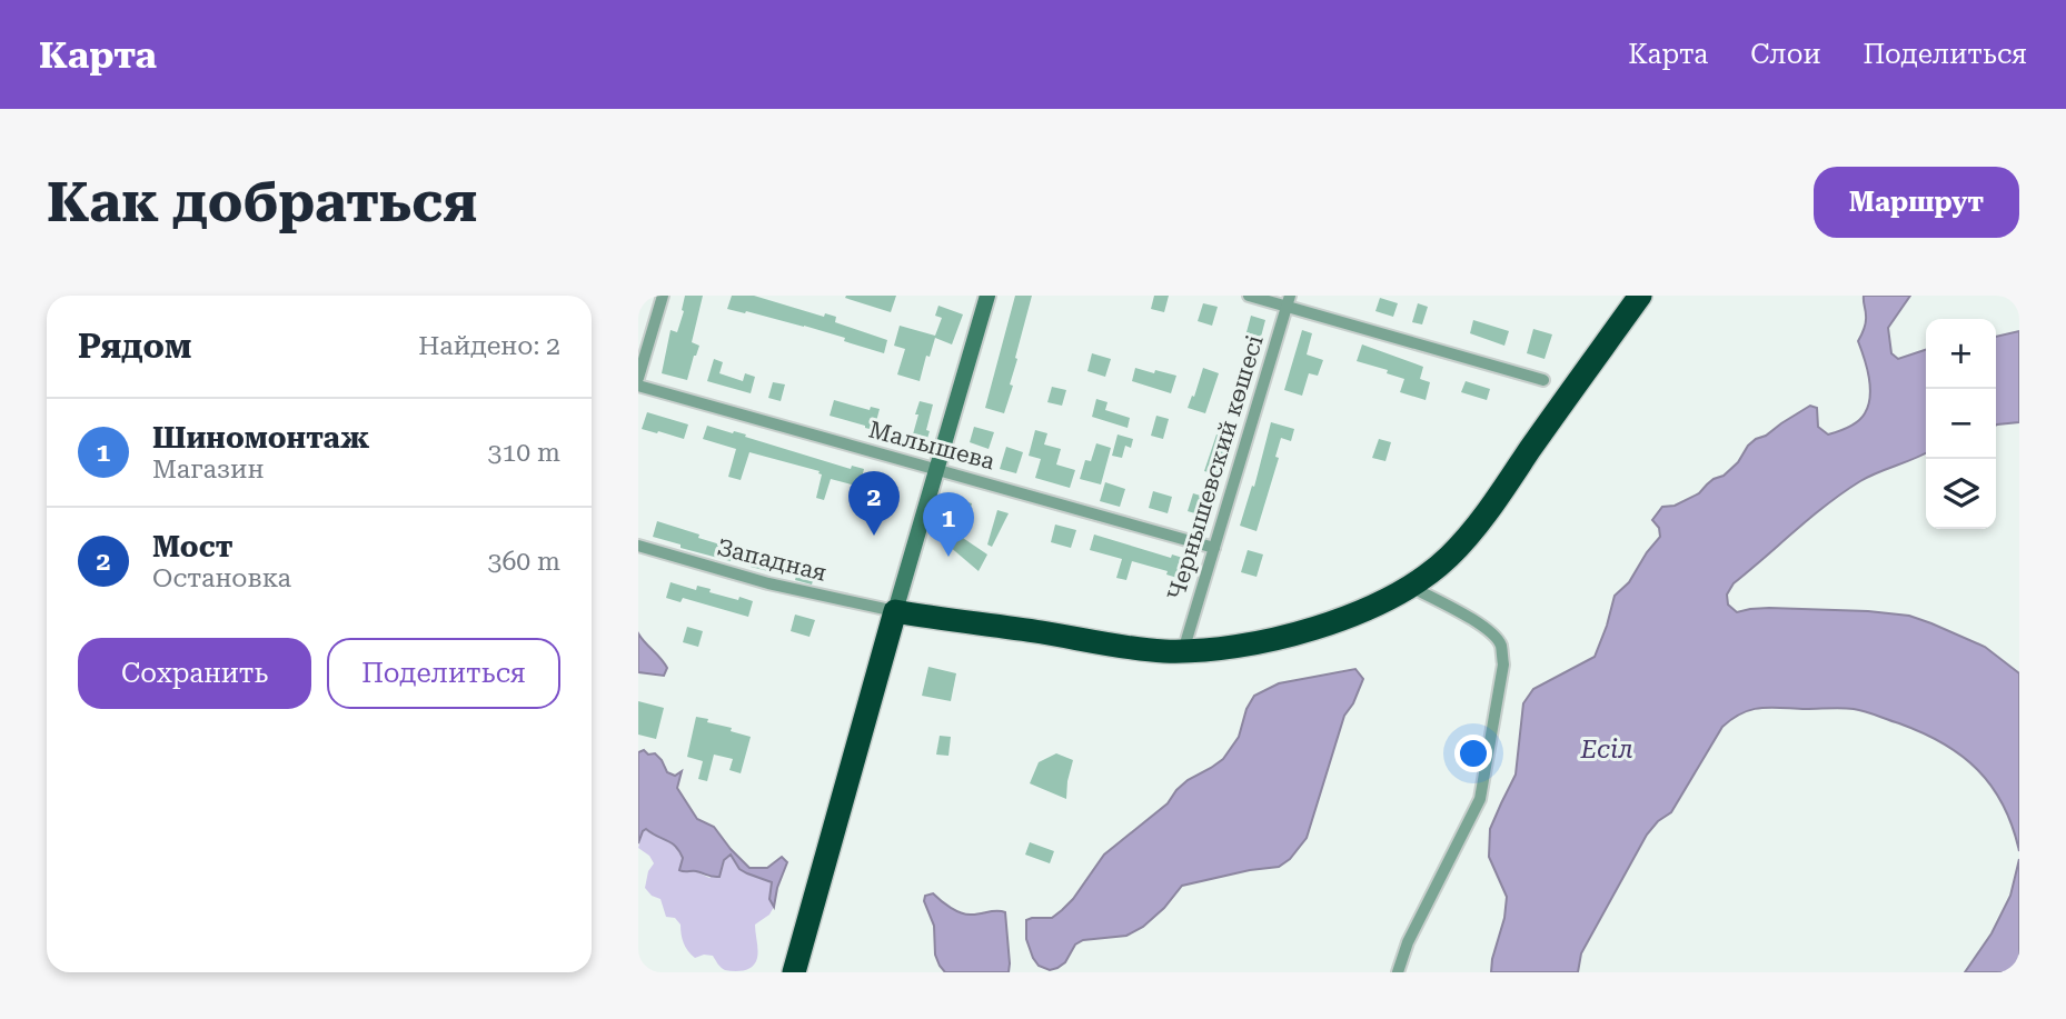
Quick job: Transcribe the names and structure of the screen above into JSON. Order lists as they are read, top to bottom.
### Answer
{
  "streets": {
    "street": ["Малышева", "Чернышевский көшесі", "Западная"]
  },
  "crossings": [
    ["Малышева", "Чернышевский көшесі"]
  ],
  "water": ["Есіл"],
  "page": {
    "header": "Карта",
    "nav": ["Карта", "Слои", "Поделиться"],
    "buttons": [
      "Маршрут",
      ["Сохранить", "Поделиться"]
    ],
    "title": "Как добраться",
    "heading": ["Рядом", "Найдено: 2"],
    "map_buttons": ["+", "−"],
    "list": [
      {
        "mark": "1",
        "name": "Шиномонтаж",
        "note": "Магазин",
        "value": "310 m"
      },
      {
        "mark": "2",
        "name": "Мост",
        "note": "Остановка",
        "value": "360 m"
      }
    ],
    "pins": ["2", "1"]
  }
}
